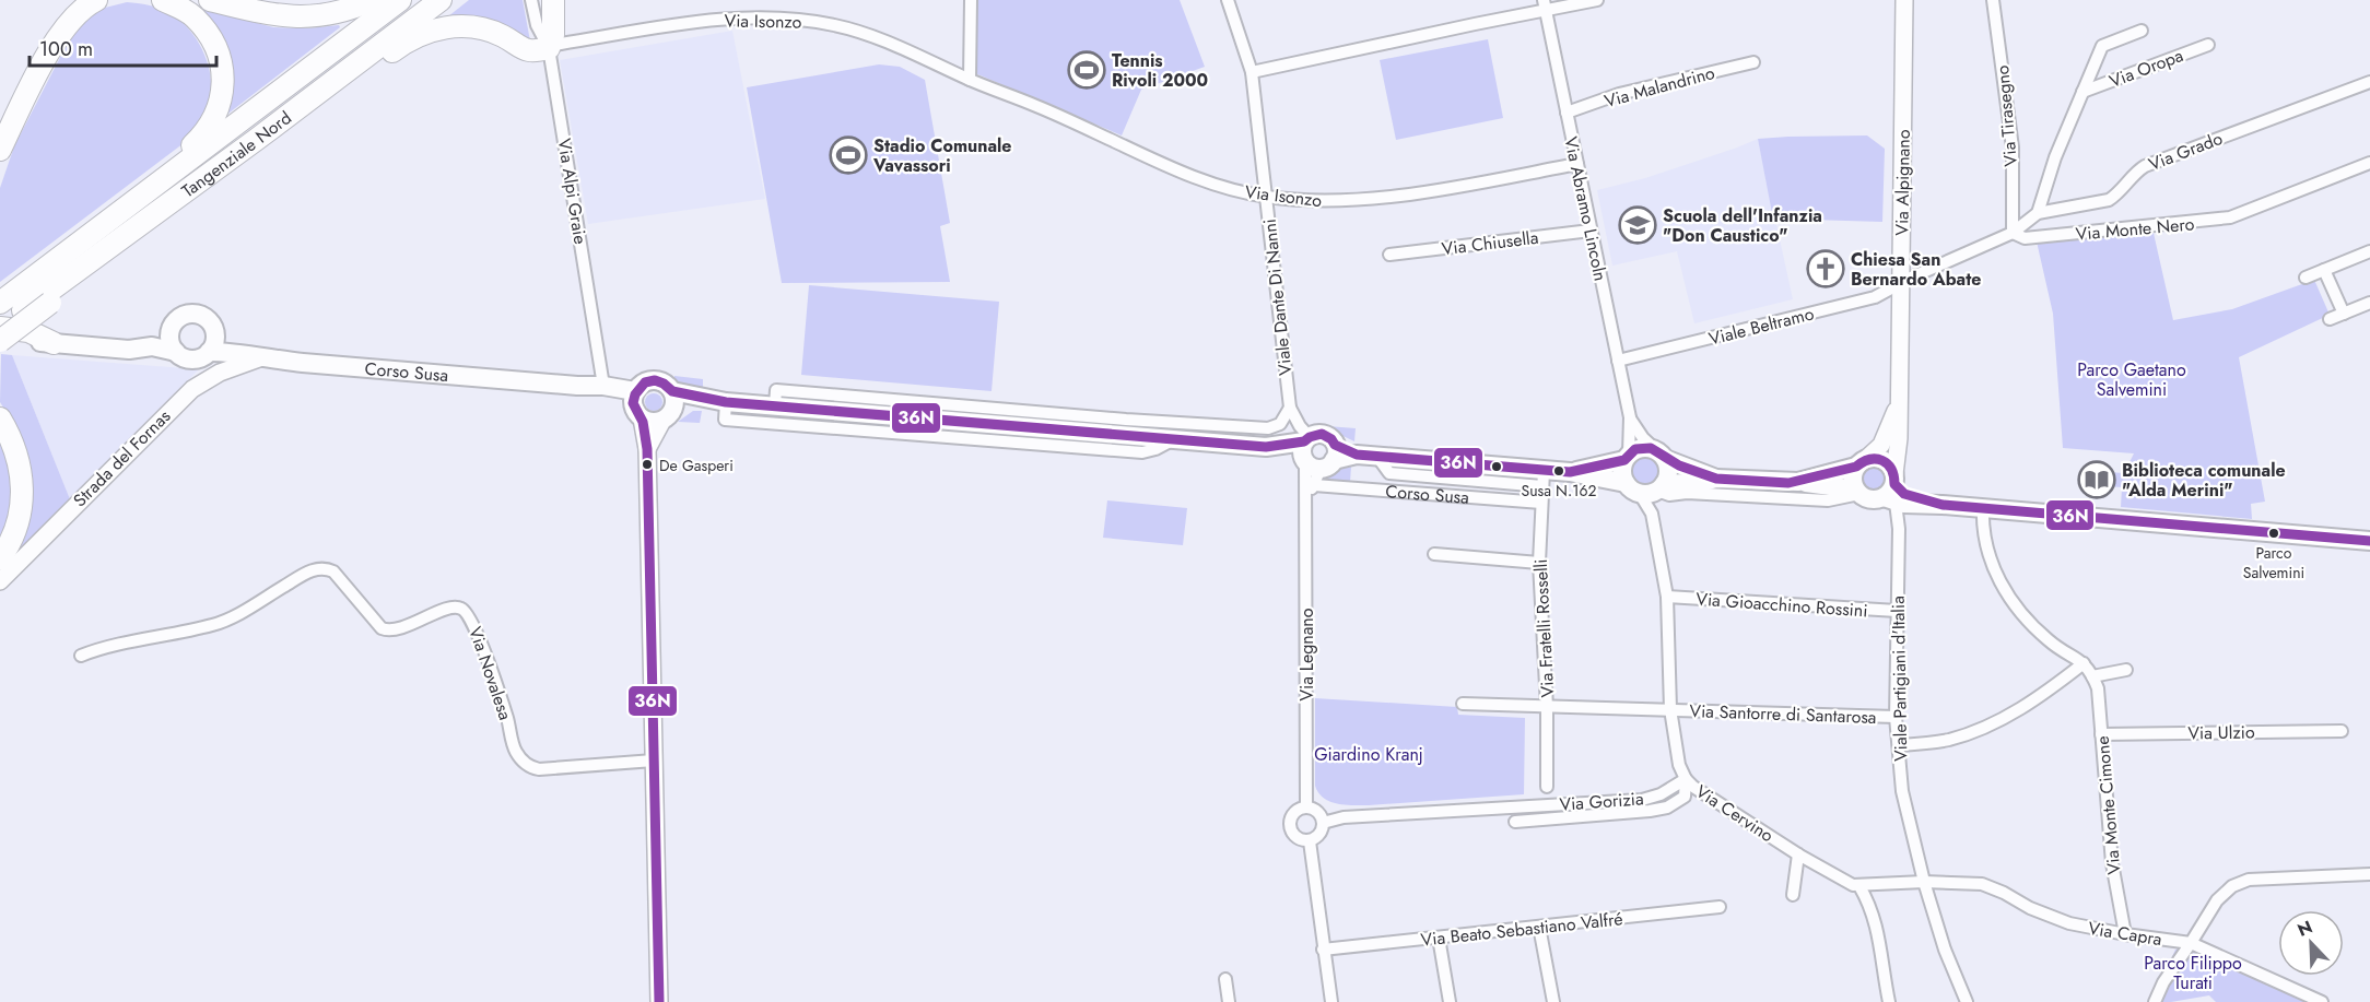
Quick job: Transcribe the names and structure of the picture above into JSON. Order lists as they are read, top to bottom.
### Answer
{
  "streets": {
    "highway": ["Tangenziale Nord"],
    "main road": ["Corso Susa"],
    "street": [
      "Via Isonzo",
      "Via Oropa",
      "Via Malandrino",
      "Via Tirasegno",
      "Via Grado",
      "Via Alpignano",
      "Via Alpi Graie",
      "Via Abramo Lincoln",
      "Via Monte Nero",
      "Via Chiusella",
      "Viale Dante Di Nanni",
      "Viale Beltramo",
      "Strada del Fornas",
      "Via Gioacchino Rossini",
      "Via Fratelli Rosselli",
      "Via Legnano",
      "Via Novalesa",
      "Viale Partigiani d'Italia",
      "Via Santorre di Santarosa",
      "Via Ulzio",
      "Via Gorizia",
      "Via Monte Cimone",
      "Via Cervino",
      "Via Beato Sebastiano Valfré",
      "Via Capra"
    ]
  },
  "crossings": [
    ["Via Isonzo", "Via Alpi Graie"],
    ["Via Isonzo", "Via Abramo Lincoln"],
    ["Via Isonzo", "Viale Dante Di Nanni"],
    ["Via Oropa", "Via Grado"],
    ["Via Malandrino", "Via Abramo Lincoln"],
    ["Via Tirasegno", "Via Grado"],
    ["Via Tirasegno", "Via Monte Nero"],
    ["Via Grado", "Via Monte Nero"],
    ["Via Alpignano", "Viale Beltramo"],
    ["Via Alpignano", "Corso Susa"],
    ["Via Alpignano", "Viale Partigiani d'Italia"],
    ["Via Alpi Graie", "Corso Susa"],
    ["Via Abramo Lincoln", "Via Chiusella"],
    ["Via Abramo Lincoln", "Viale Beltramo"],
    ["Via Abramo Lincoln", "Corso Susa"],
    ["Via Abramo Lincoln", "Via Cervino"],
    ["Viale Dante Di Nanni", "Corso Susa"],
    ["Viale Dante Di Nanni", "Via Legnano"],
    ["Corso Susa", "Strada del Fornas"],
    ["Corso Susa", "Via Fratelli Rosselli"],
    ["Corso Susa", "Via Legnano"],
    ["Corso Susa", "Viale Partigiani d'Italia"],
    ["Corso Susa", "Via Cervino"],
    ["Via Gioacchino Rossini", "Viale Partigiani d'Italia"],
    ["Via Gioacchino Rossini", "Via Cervino"],
    ["Via Fratelli Rosselli", "Via Santorre di Santarosa"],
    ["Via Legnano", "Via Gorizia"],
    ["Viale Partigiani d'Italia", "Via Santorre di Santarosa"],
    ["Viale Partigiani d'Italia", "Via Cervino"],
    ["Viale Partigiani d'Italia", "Via Capra"],
    ["Via Santorre di Santarosa", "Via Cervino"],
    ["Via Ulzio", "Via Monte Cimone"],
    ["Via Gorizia", "Via Cervino"],
    ["Via Monte Cimone", "Via Capra"],
    ["Via Cervino", "Via Capra"]
  ],
  "parks": ["Parco Gaetano Salvemini", "Giardino Kranj", "Parco Filippo Turati"],
  "places": {
    "sports": ["Tennis Rivoli 2000", "Stadio Comunale Vavassori"],
    "school or university": ["Scuola dell'Infanzia \"Don Caustico\""],
    "church": ["Chiesa San Bernardo Abate"],
    "other": ["De Gasperi", "Susa N.162", "Parco Salvemini"],
    "library": ["Biblioteca comunale \"Alda Merini\""]
  },
  "lines": ["transit line 36N"],
  "scale_bar": "100 m",
  "north": "top left"
}
